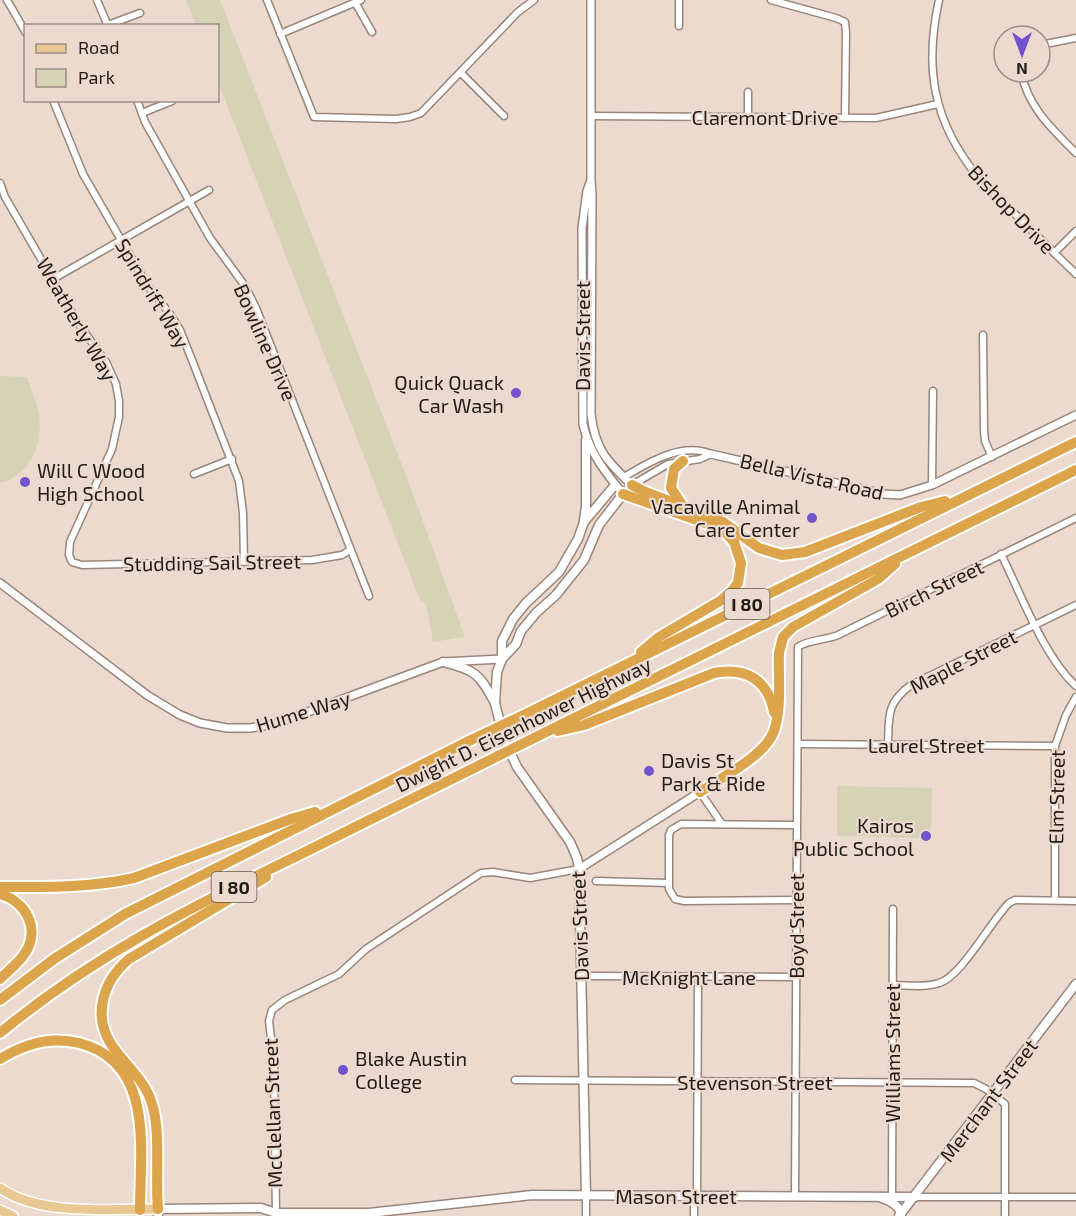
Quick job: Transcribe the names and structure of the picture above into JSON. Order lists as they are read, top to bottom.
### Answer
{
  "streets": {
    "highway": ["I 80", "Dwight D. Eisenhower Highway"],
    "main road": ["Davis Street", "Merchant Street", "Mason Street"],
    "street": [
      "Claremont Drive",
      "Bishop Drive",
      "Spindrift Way",
      "Weatherly Way",
      "Bowline Drive",
      "Bella Vista Road",
      "Studding Sail Street",
      "Birch Street",
      "Maple Street",
      "Hume Way",
      "Laurel Street",
      "Elm Street",
      "Boyd Street",
      "McKnight Lane",
      "Williams Street",
      "Stevenson Street",
      "McClellan Street"
    ]
  },
  "crossings": [
    ["Claremont Drive", "Bishop Drive"],
    ["Claremont Drive", "Davis Street"],
    ["Spindrift Way", "Studding Sail Street"],
    ["Weatherly Way", "Studding Sail Street"],
    ["Davis Street", "Bella Vista Road"],
    ["Davis Street", "Hume Way"],
    ["Davis Street", "McKnight Lane"],
    ["Davis Street", "Stevenson Street"],
    ["Davis Street", "McClellan Street"],
    ["Davis Street", "Mason Street"],
    ["Bowline Drive", "Studding Sail Street"],
    ["Birch Street", "Boyd Street"],
    ["Maple Street", "Laurel Street"],
    ["Laurel Street", "Elm Street"],
    ["Laurel Street", "Boyd Street"],
    ["Boyd Street", "McKnight Lane"],
    ["Boyd Street", "Stevenson Street"],
    ["Boyd Street", "Mason Street"],
    ["Williams Street", "Stevenson Street"],
    ["Williams Street", "Mason Street"],
    ["Stevenson Street", "Merchant Street"],
    ["Merchant Street", "Mason Street"],
    ["McClellan Street", "Mason Street"]
  ],
  "places": [
    "Quick Quack Car Wash",
    "Will C Wood High School",
    "Vacaville Animal Care Center",
    "Davis St Park & Ride",
    "Kairos Public School",
    "Blake Austin College"
  ],
  "legend": ["Road", "Park"],
  "north": "bottom"
}
